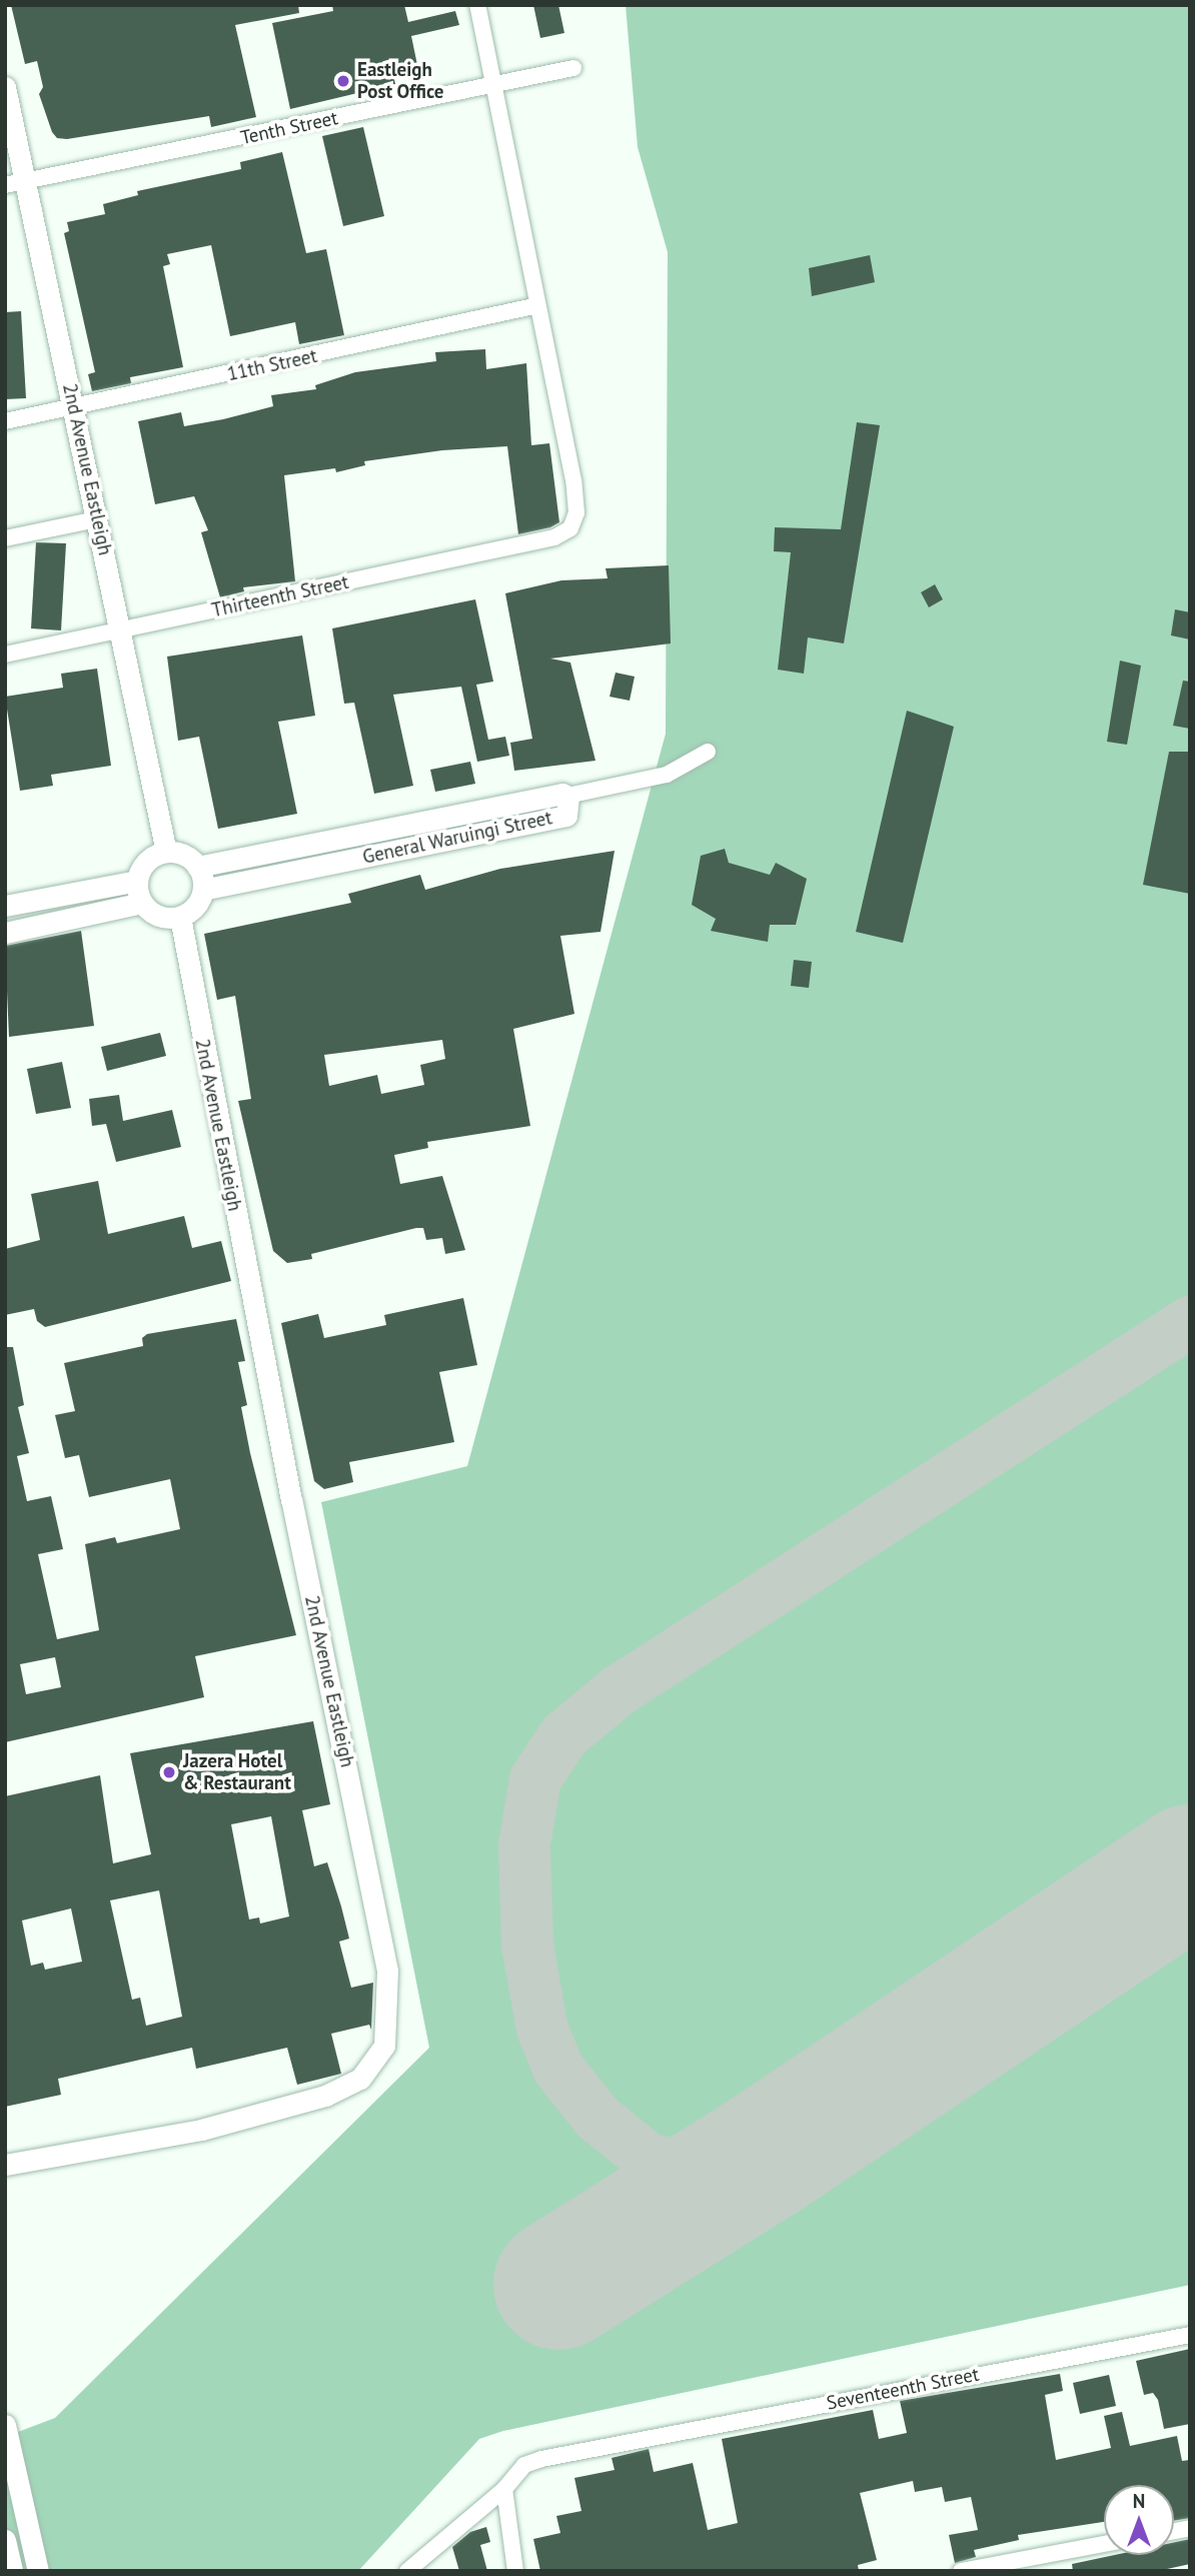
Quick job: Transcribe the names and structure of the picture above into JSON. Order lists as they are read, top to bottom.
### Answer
{
  "streets": {
    "street": [
      "Tenth Street",
      "11th Street",
      "2nd Avenue Eastleigh",
      "Thirteenth Street",
      "General Waruingi Street",
      "Seventeenth Street"
    ]
  },
  "crossings": [
    ["Tenth Street", "2nd Avenue Eastleigh"],
    ["11th Street", "2nd Avenue Eastleigh"],
    ["11th Street", "Thirteenth Street"],
    ["2nd Avenue Eastleigh", "Thirteenth Street"],
    ["2nd Avenue Eastleigh", "General Waruingi Street"]
  ],
  "places": ["Eastleigh Post Office", "Jazera Hotel & Restaurant"],
  "north": "top"
}
